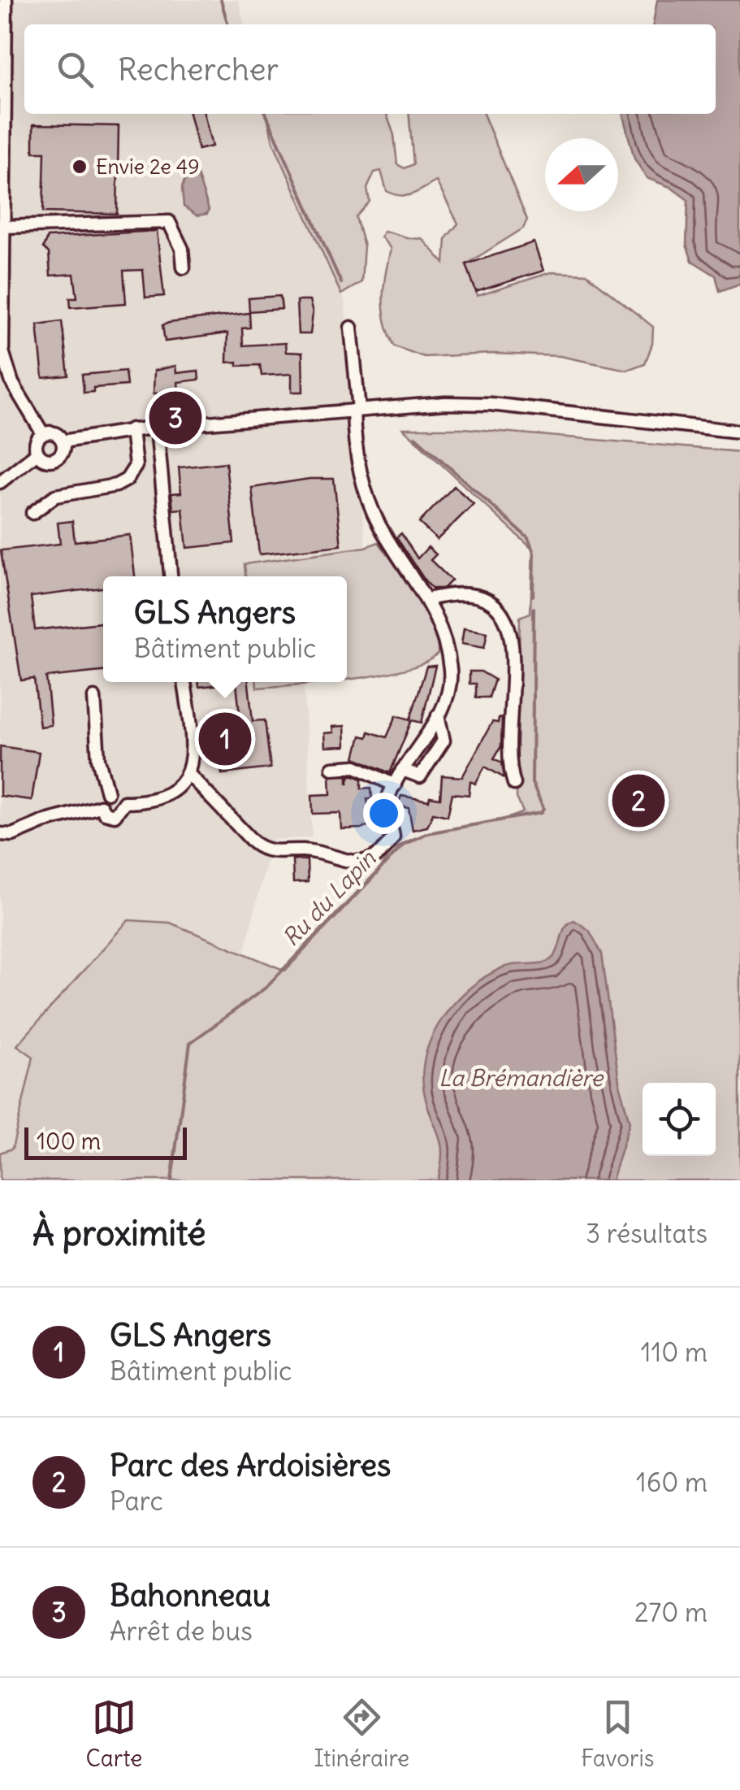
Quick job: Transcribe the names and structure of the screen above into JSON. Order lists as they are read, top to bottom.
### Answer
{
  "water": ["Ru du Lapin", "La Brémandière"],
  "places": ["Envie 2e 49"],
  "scale_bar": "100 m",
  "north": "left",
  "page": {
    "search": "Rechercher",
    "pins": ["3", "1", "2"],
    "popup": ["GLS Angers", "Bâtiment public"],
    "scale": "100 m",
    "heading": ["À proximité", "3 résultats"],
    "list": [
      {
        "mark": "1",
        "name": "GLS Angers",
        "note": "Bâtiment public",
        "value": "110 m"
      },
      {
        "mark": "2",
        "name": "Parc des Ardoisières",
        "note": "Parc",
        "value": "160 m"
      },
      {
        "mark": "3",
        "name": "Bahonneau",
        "note": "Arrêt de bus",
        "value": "270 m"
      }
    ],
    "nav": ["Carte", "Itinéraire", "Favoris"]
  }
}
